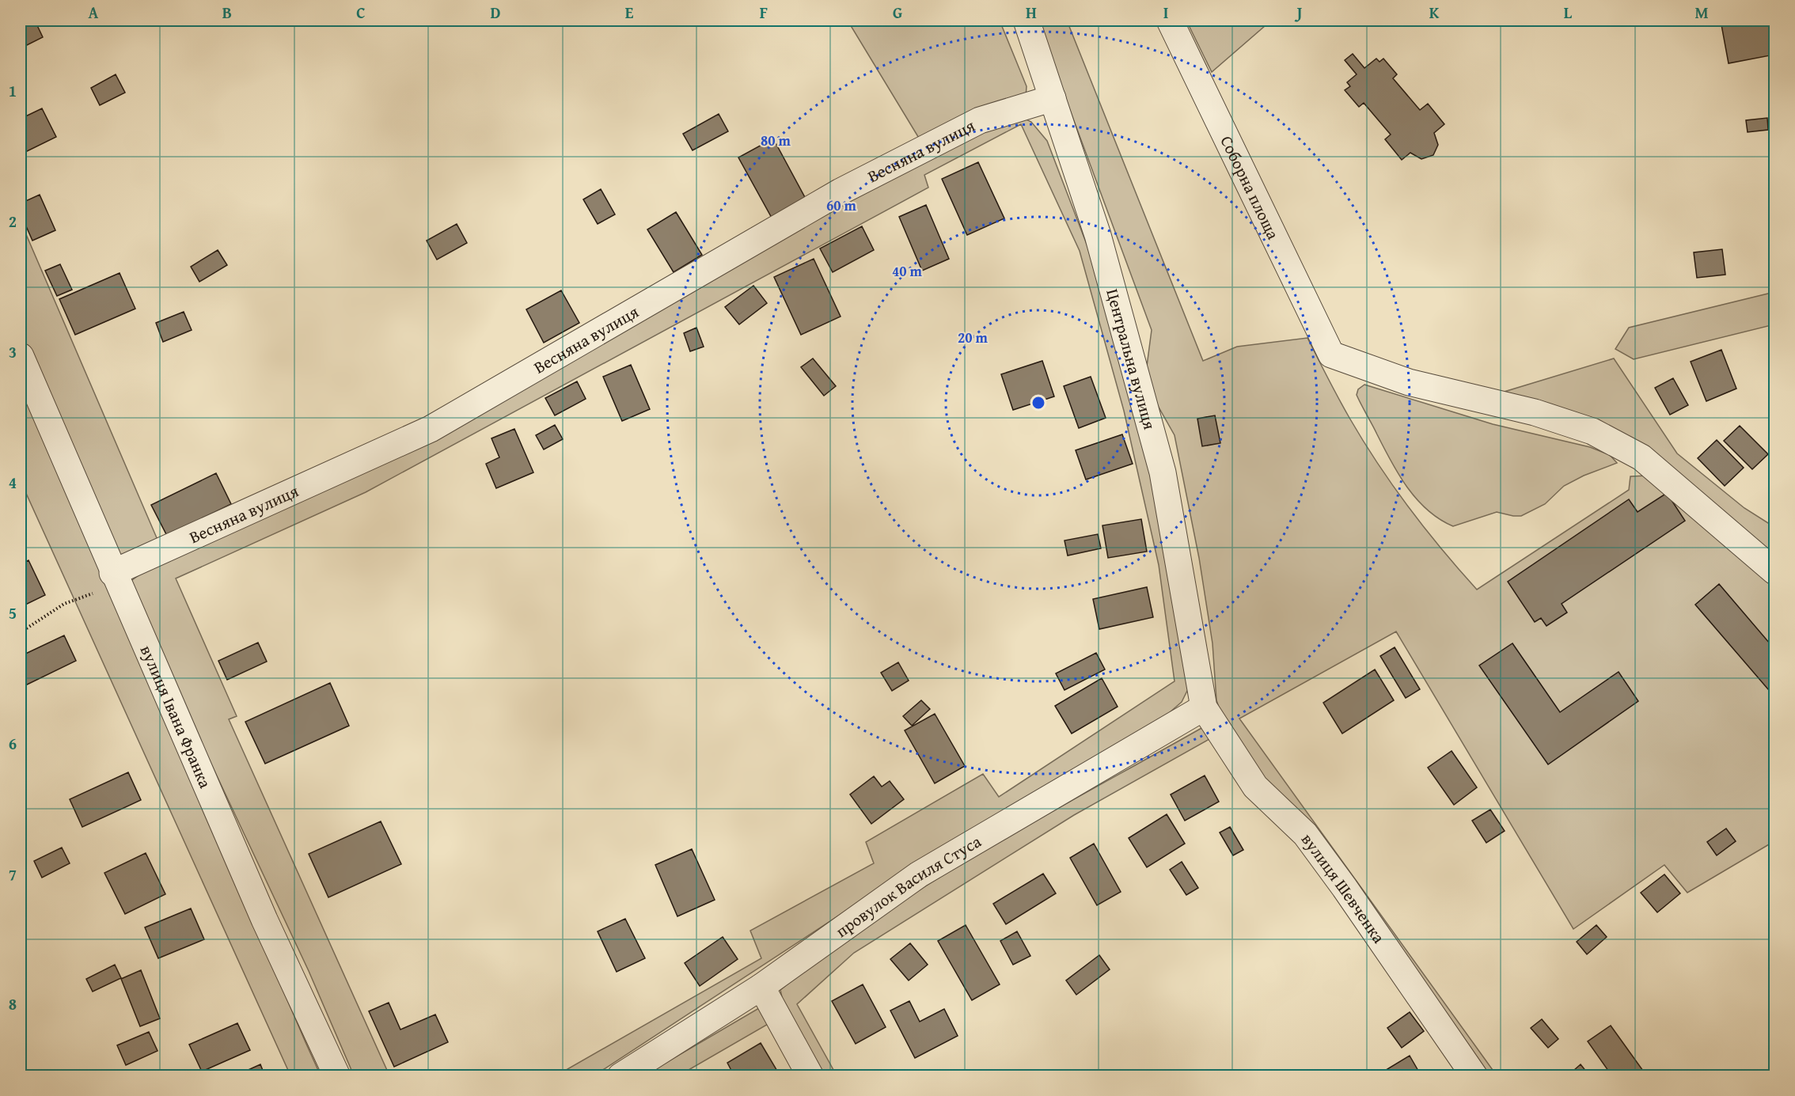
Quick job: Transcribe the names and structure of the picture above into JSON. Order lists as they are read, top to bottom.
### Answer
{
  "streets": {
    "street": [
      "Весняна вулиця",
      "Соборна площа",
      "Центральна вулиця",
      "вулиця Івана Франка",
      "провулок Василя Стуса",
      "вулиця Шевченка"
    ]
  },
  "crossings": [
    ["Весняна вулиця", "Центральна вулиця"],
    ["Весняна вулиця", "вулиця Івана Франка"],
    ["Центральна вулиця", "провулок Василя Стуса"],
    ["Центральна вулиця", "вулиця Шевченка"],
    ["провулок Василя Стуса", "вулиця Шевченка"]
  ],
  "grid": {
    "columns": [
      "A",
      "B",
      "C",
      "D",
      "E",
      "F",
      "G",
      "H",
      "I",
      "J",
      "K",
      "L",
      "M"
    ],
    "rows": [
      "1",
      "2",
      "3",
      "4",
      "5",
      "6",
      "7",
      "8"
    ]
  },
  "rings": [
    "80 m",
    "60 m",
    "40 m",
    "20 m"
  ]
}
